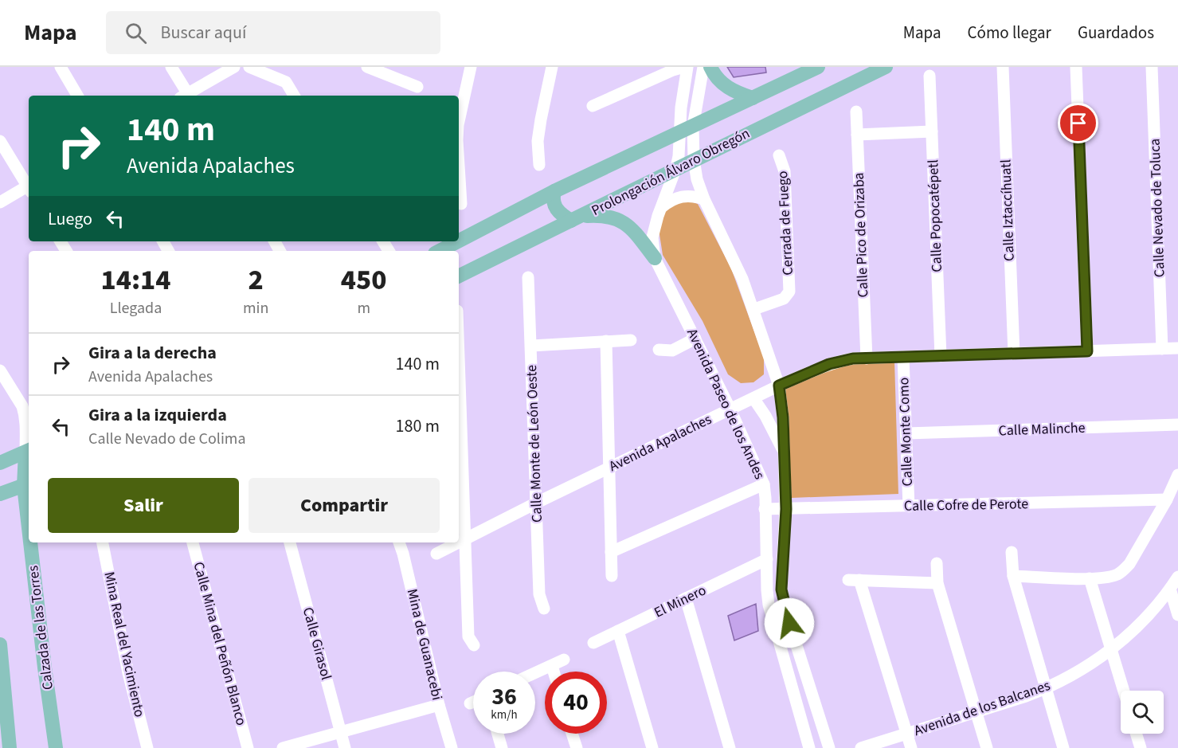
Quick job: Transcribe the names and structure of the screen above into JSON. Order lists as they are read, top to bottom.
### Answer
{
  "streets": {
    "main road": ["Prolongación Álvaro Obregón", "Calzada de las Torres"],
    "street": [
      "Calle Nevado de Toluca",
      "Calle Iztaccíhuatl",
      "Calle Popocatépetl",
      "Cerrada de Fuego",
      "Calle Pico de Orizaba",
      "Avenida Paseo de los Andes",
      "Calle Malinche",
      "Calle Monte Como",
      "Avenida Apalaches",
      "Calle Monte de León Oeste",
      "Calle Cofre de Perote",
      "El Minero",
      "Calle Mina del Peñón Blanco",
      "Calle Girasol",
      "Mina Real del Yacimiento",
      "Mina de Guanacebi",
      "Avenida de los Balcanes"
    ]
  },
  "crossings": [
    ["Prolongación Álvaro Obregón", "Avenida Paseo de los Andes"],
    ["Calle Nevado de Toluca", "Avenida Apalaches"],
    ["Calle Iztaccíhuatl", "Avenida Apalaches"],
    ["Calle Popocatépetl", "Avenida Apalaches"],
    ["Cerrada de Fuego", "Avenida Paseo de los Andes"],
    ["Calle Pico de Orizaba", "Avenida Apalaches"],
    ["Avenida Paseo de los Andes", "Avenida Apalaches"],
    ["Avenida Paseo de los Andes", "Calle Cofre de Perote"],
    ["Avenida Paseo de los Andes", "El Minero"],
    ["Calle Malinche", "Calle Monte Como"],
    ["Calle Monte Como", "Avenida Apalaches"],
    ["Calle Monte Como", "Calle Cofre de Perote"],
    ["Avenida Apalaches", "Calle Monte de León Oeste"]
  ],
  "page": {
    "header": "Mapa",
    "search": "Buscar aquí",
    "nav": ["Mapa", "Cómo llegar", "Guardados"],
    "turn": ["140 m", "Avenida Apalaches"],
    "then": "Luego",
    "eta": [
      "14:14",
      "Llegada",
      "2",
      "min",
      "450",
      "m"
    ],
    "list": [
      {
        "name": "Gira a la derecha",
        "note": "Avenida Apalaches",
        "value": "140 m"
      },
      {
        "name": "Gira a la izquierda",
        "note": "Calle Nevado de Colima",
        "value": "180 m"
      }
    ],
    "buttons": ["Salir", "Compartir"],
    "speed": "36 km/h",
    "limit": "40"
  }
}
